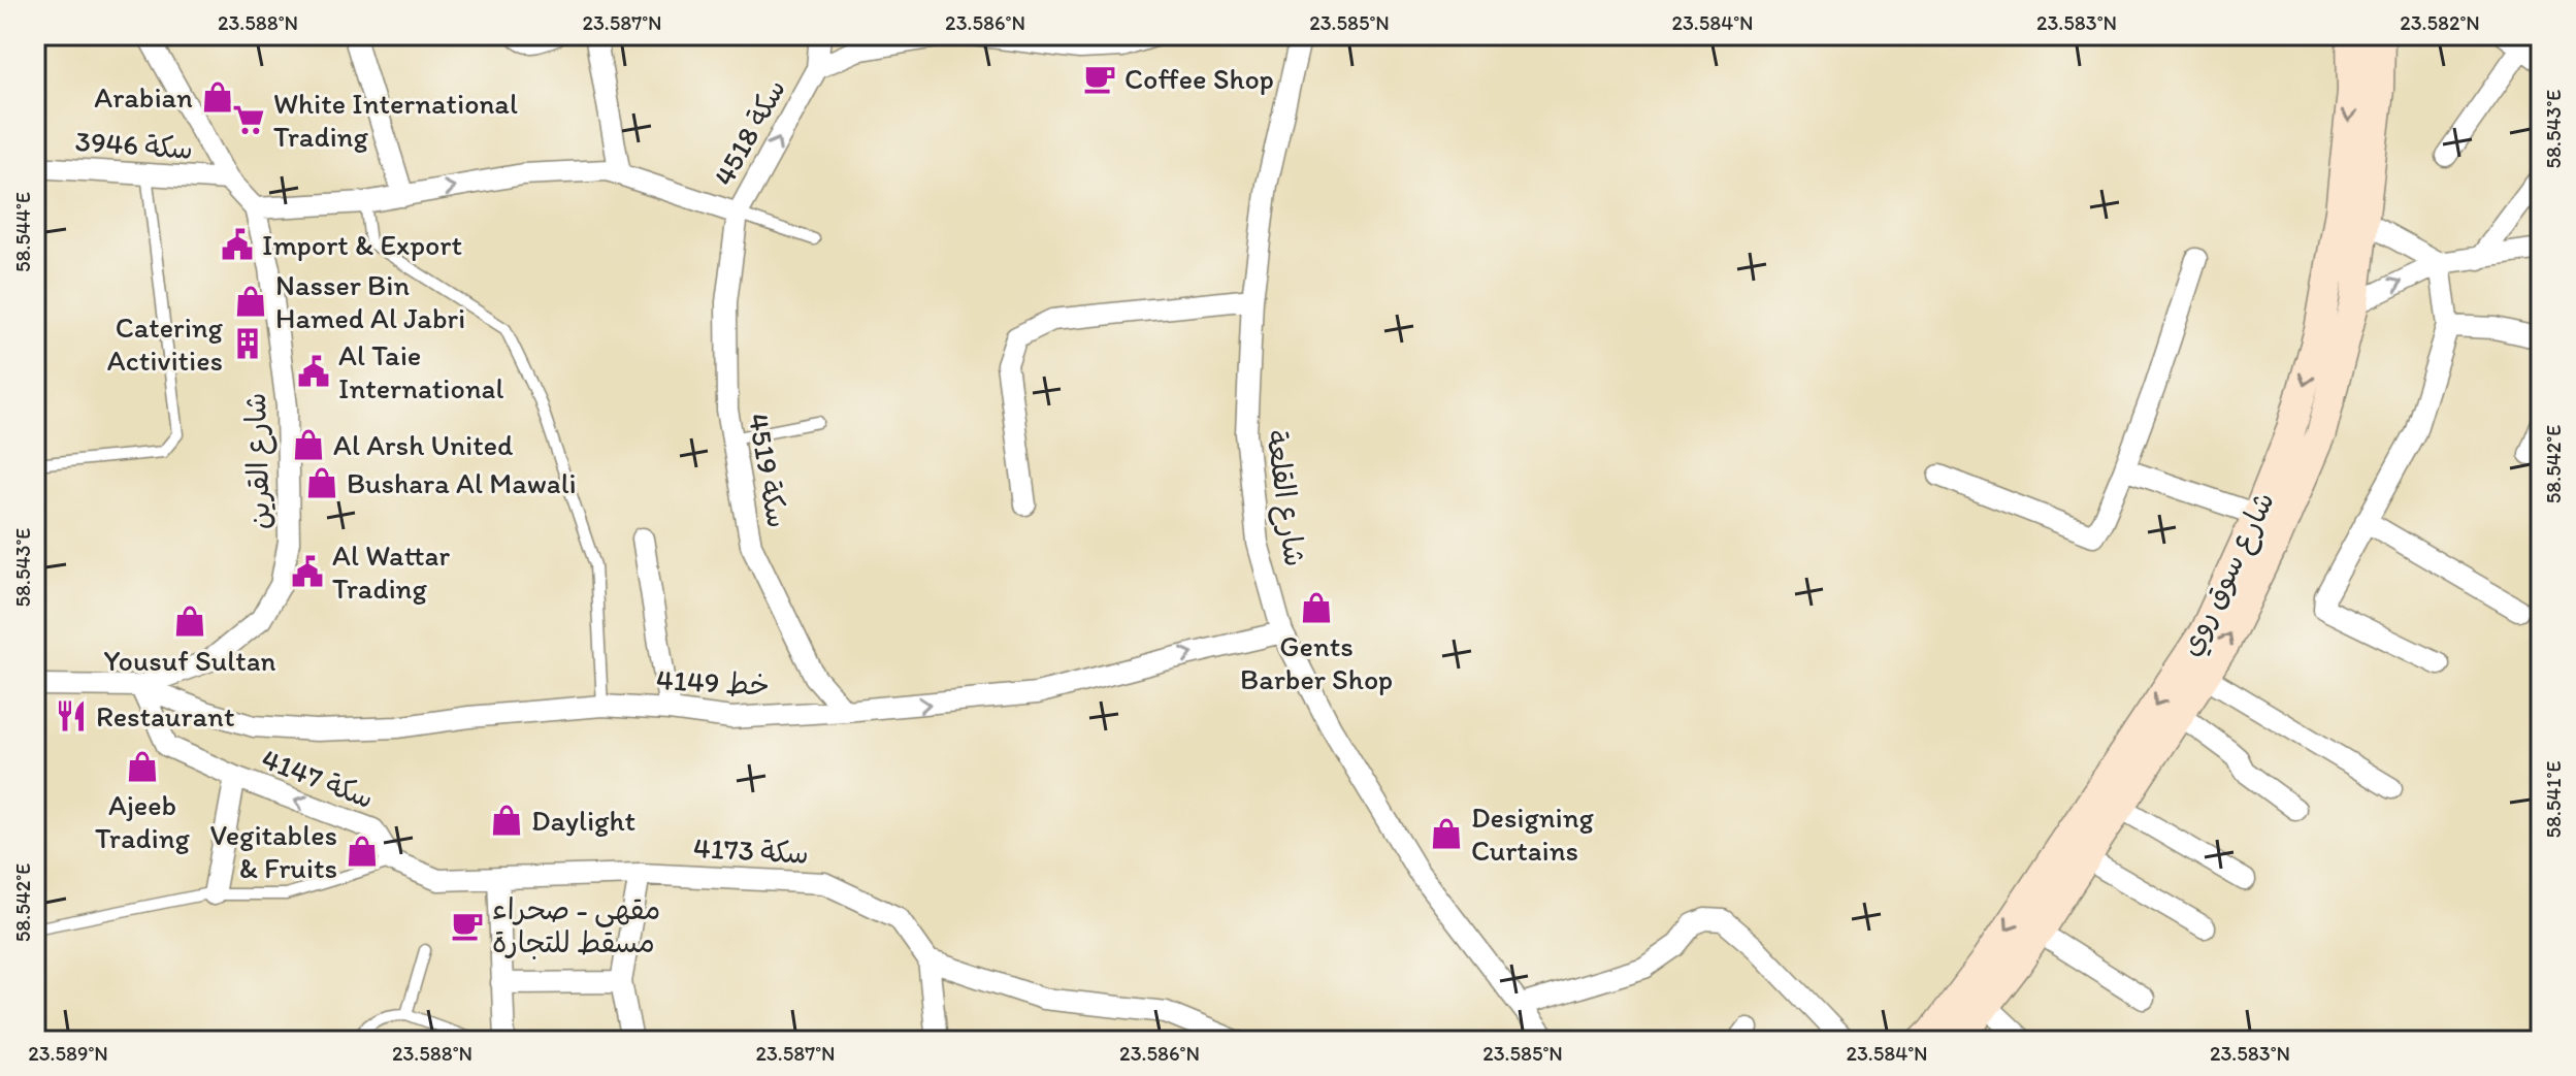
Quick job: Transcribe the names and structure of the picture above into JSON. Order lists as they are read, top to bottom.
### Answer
{
  "streets": {
    "main road": ["شارع سوق روي"],
    "street": [
      "سكة 4518",
      "سكة 3946",
      "شارع القرين",
      "سكة 4519",
      "شارع القلعة",
      "4149 خط",
      "سكة 4147",
      "سكة 4173"
    ]
  },
  "crossings": [
    ["سكة 4518", "سكة 4519"],
    ["سكة 3946", "شارع القرين"],
    ["شارع القرين", "4149 خط"],
    ["شارع القرين", "سكة 4147"],
    ["سكة 4519", "4149 خط"],
    ["شارع القلعة", "4149 خط"],
    ["4149 خط", "سكة 4147"]
  ],
  "one_way": ["سكة 4518", "4149 خط", "سكة 4147"],
  "places": {
    "cafe": ["Coffee Shop", "مقهى - صحراء مسقط للتجارة"],
    "shop": [
      "Arabian",
      "Nasser Bin Hamed Al Jabri",
      "Al Arsh United",
      "Bushara Al Mawali",
      "Gents Barber Shop",
      "Yousuf Sultan",
      "Ajeeb Trading",
      "Daylight",
      "Designing Curtains",
      "Vegitables & Fruits"
    ],
    "supermarket": ["White International Trading"],
    "public building": ["Import & Export", "Al Taie International", "Al Wattar Trading"],
    "building": ["Catering Activities"],
    "restaurant": ["Restaurant"]
  },
  "coordinates": [
    "23.588°N",
    "23.587°N",
    "23.586°N",
    "23.585°N",
    "23.584°N",
    "23.583°N",
    "23.582°N",
    "58.543°E",
    "58.544°E",
    "58.542°E",
    "58.541°E",
    "23.589°N"
  ]
}
